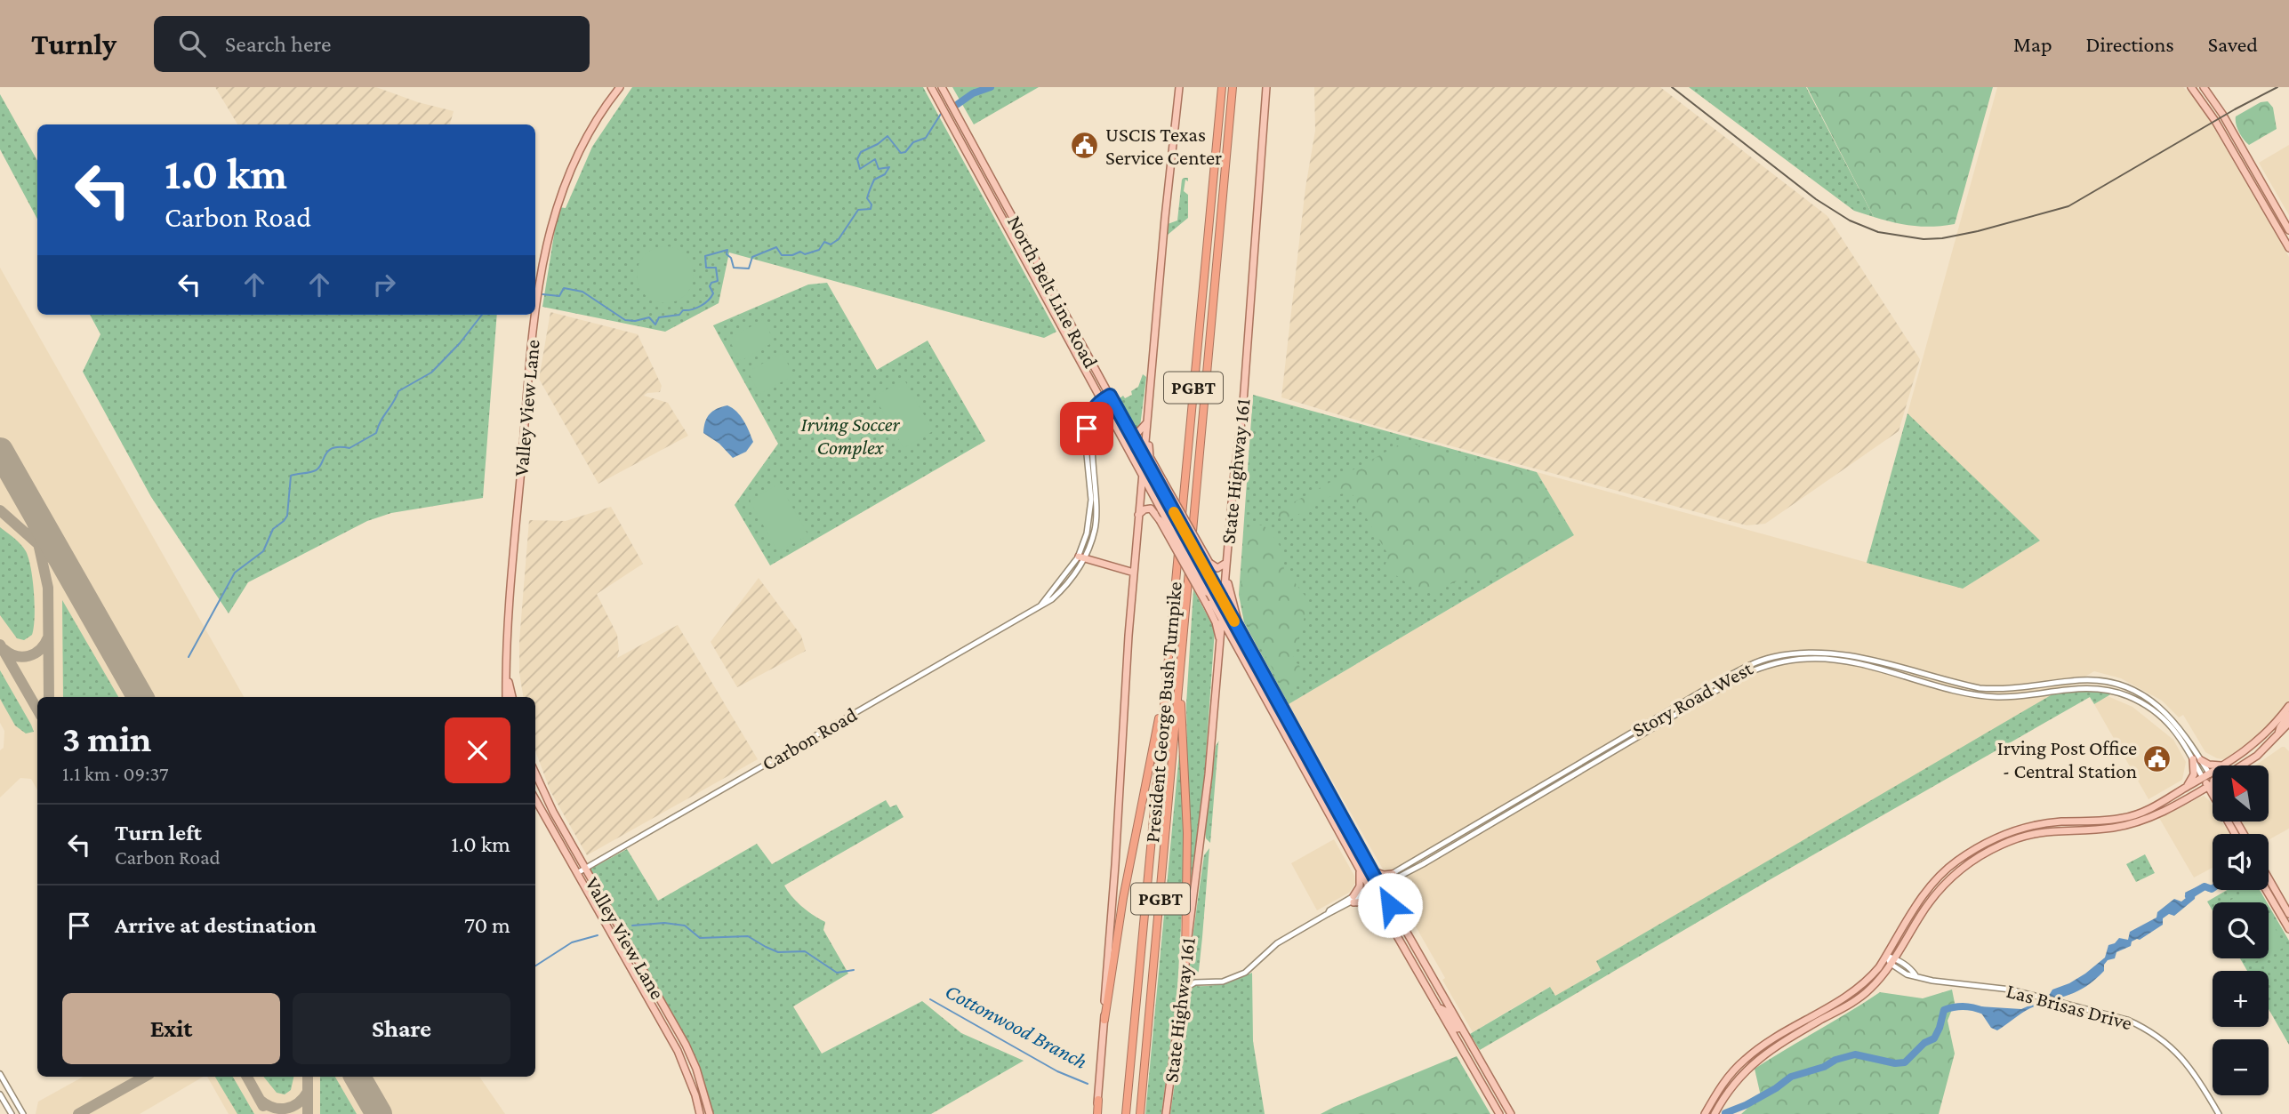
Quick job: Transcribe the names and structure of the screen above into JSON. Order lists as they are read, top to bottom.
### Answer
{
  "streets": {
    "highway": ["PGBT", "President George Bush Turnpike"],
    "main road": ["North Belt Line Road", "Valley View Lane", "State Highway 161"],
    "street": ["Story Road West", "Carbon Road", "Las Brisas Drive"]
  },
  "crossings": [
    ["North Belt Line Road", "State Highway 161"],
    ["North Belt Line Road", "Story Road West"],
    ["North Belt Line Road", "Carbon Road"],
    ["Valley View Lane", "Carbon Road"]
  ],
  "water": ["Cottonwood Branch"],
  "parks": ["Irving Soccer Complex"],
  "places": {
    "public building": ["USCIS Texas Service Center", "Irving Post Office - Central Station"]
  },
  "north": "top left",
  "page": {
    "header": "Turnly",
    "search": "Search here",
    "nav": ["Map", "Directions", "Saved"],
    "turn": ["1.0 km", "Carbon Road"],
    "heading": ["3 min", "1.1 km · 09:37"],
    "map_buttons": ["+", "−"],
    "list": [
      {
        "name": "Turn left",
        "note": "Carbon Road",
        "value": "1.0 km"
      },
      {
        "name": "Arrive at destination",
        "value": "70 m"
      }
    ],
    "buttons": ["Exit", "Share"]
  }
}
